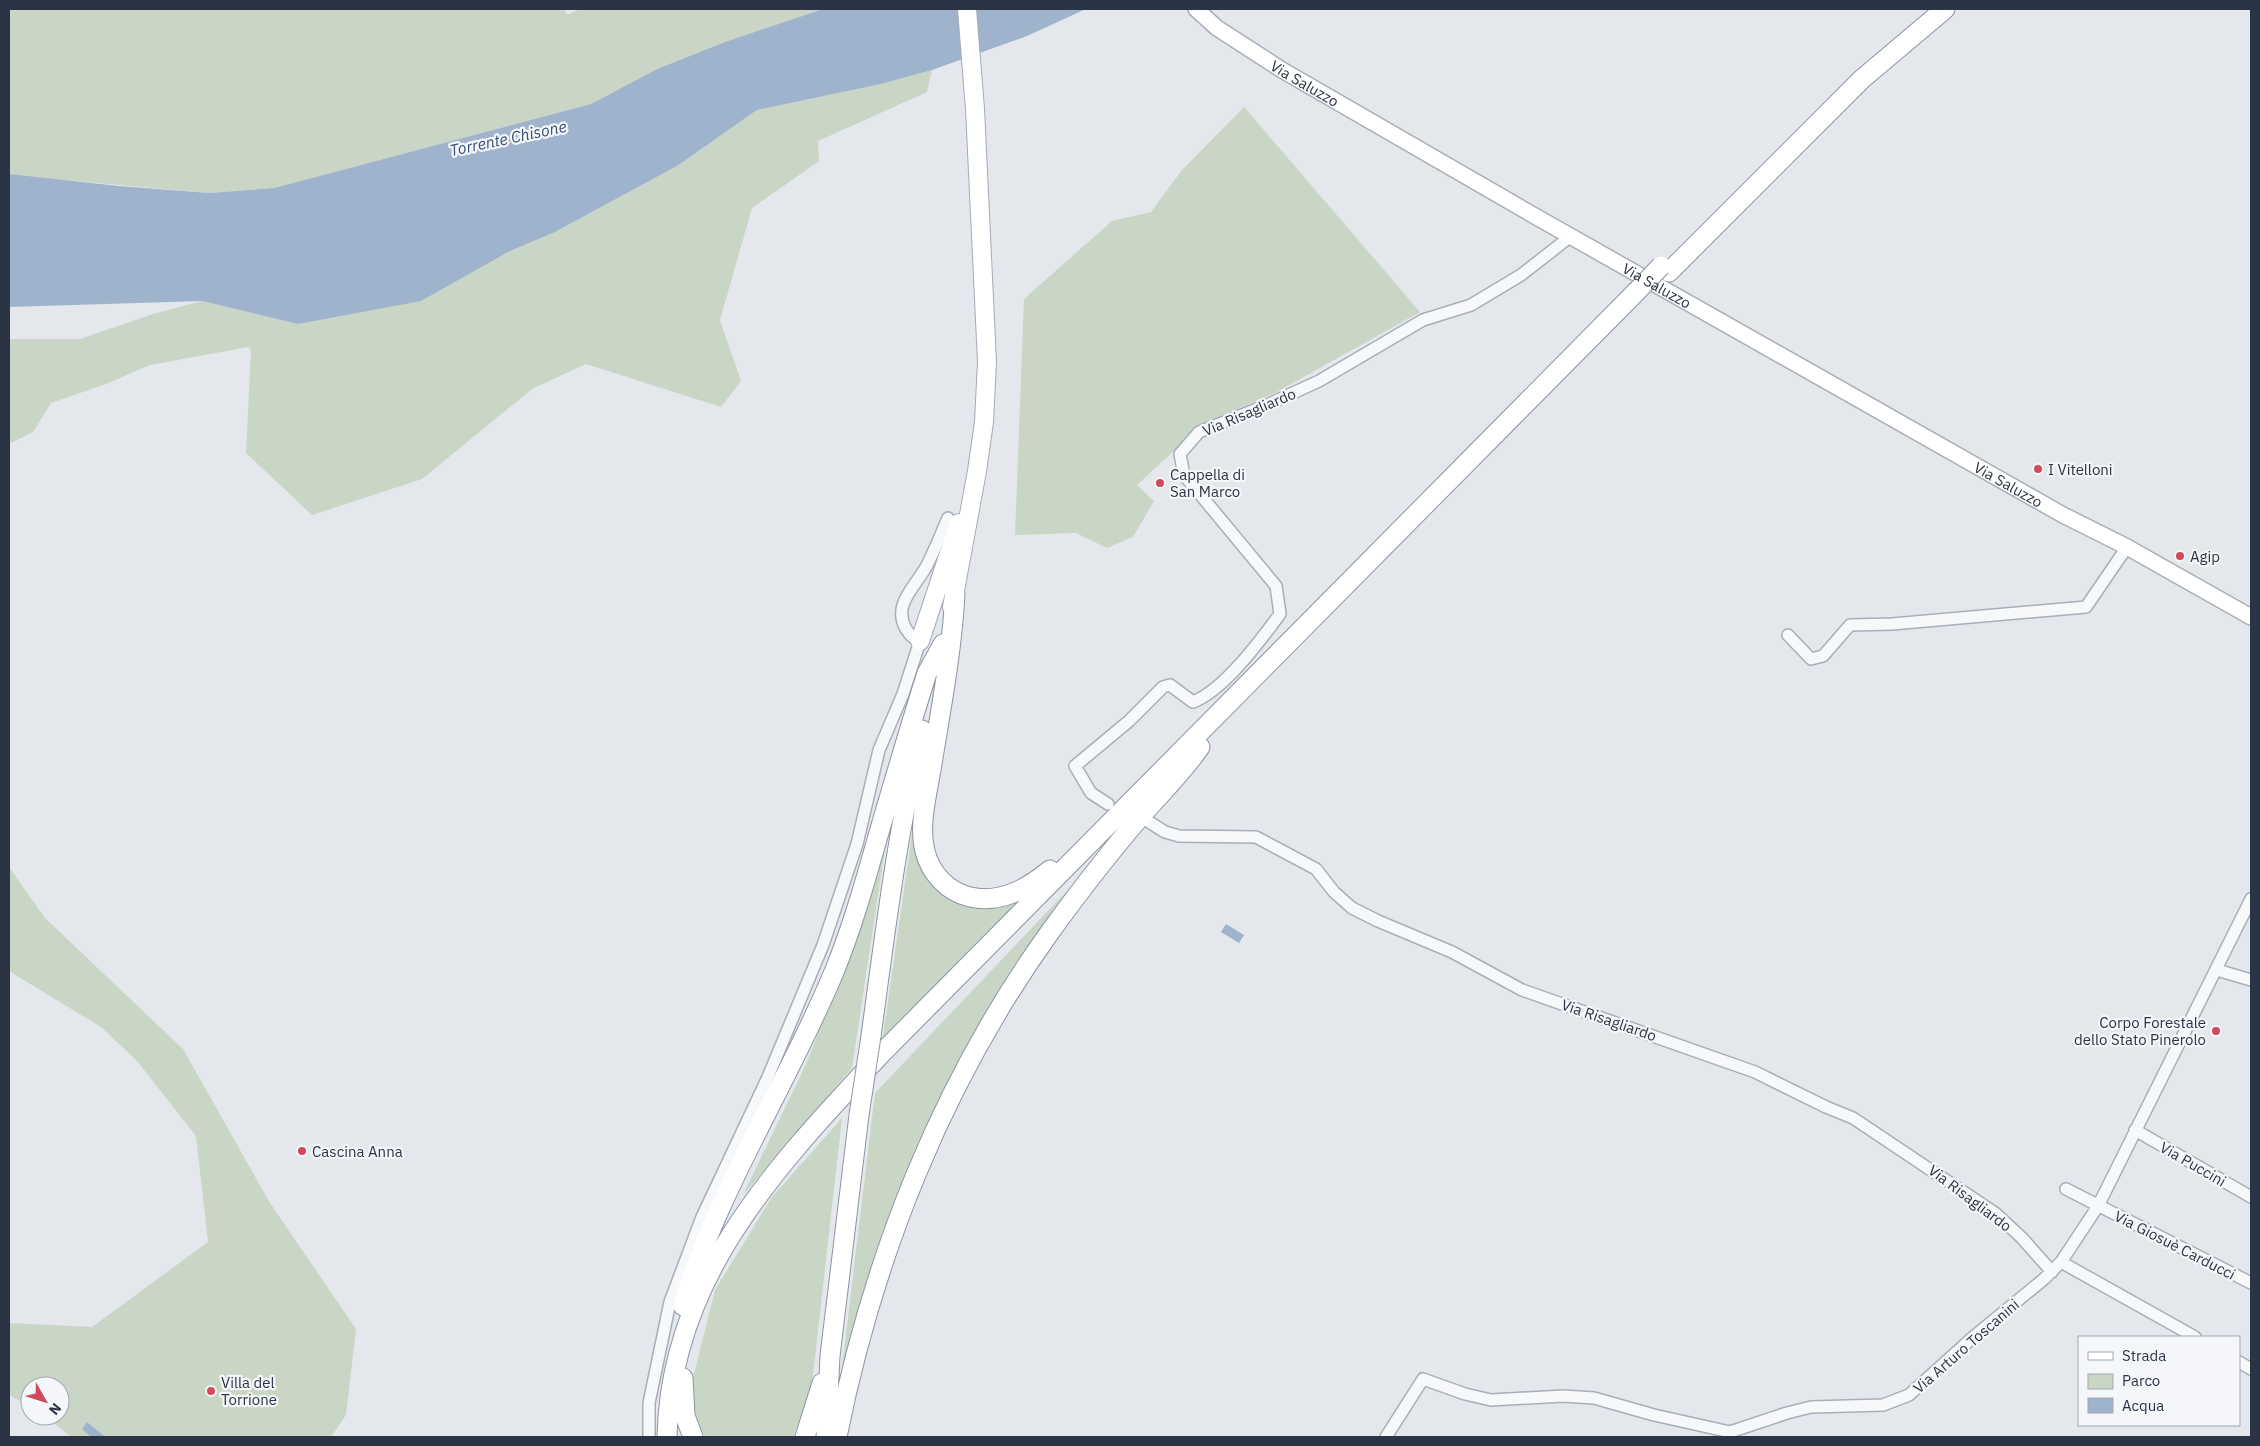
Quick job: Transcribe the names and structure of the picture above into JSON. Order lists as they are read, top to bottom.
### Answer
{
  "streets": {
    "main road": ["Via Saluzzo"],
    "street": [
      "Via Risagliardo",
      "Via Puccini",
      "Via Giosuè Carducci",
      "Via Arturo Toscanini"
    ]
  },
  "crossings": [
    ["Via Saluzzo", "Via Risagliardo"],
    ["Via Risagliardo", "Via Arturo Toscanini"],
    ["Via Puccini", "Via Arturo Toscanini"],
    ["Via Giosuè Carducci", "Via Arturo Toscanini"]
  ],
  "water": ["Torrente Chisone"],
  "places": [
    "I Vitelloni",
    "Cappella di San Marco",
    "Agip",
    "Corpo Forestale dello Stato Pinerolo",
    "Cascina Anna",
    "Villa del Torrione"
  ],
  "legend": ["Strada", "Parco", "Acqua"],
  "north": "bottom right"
}
